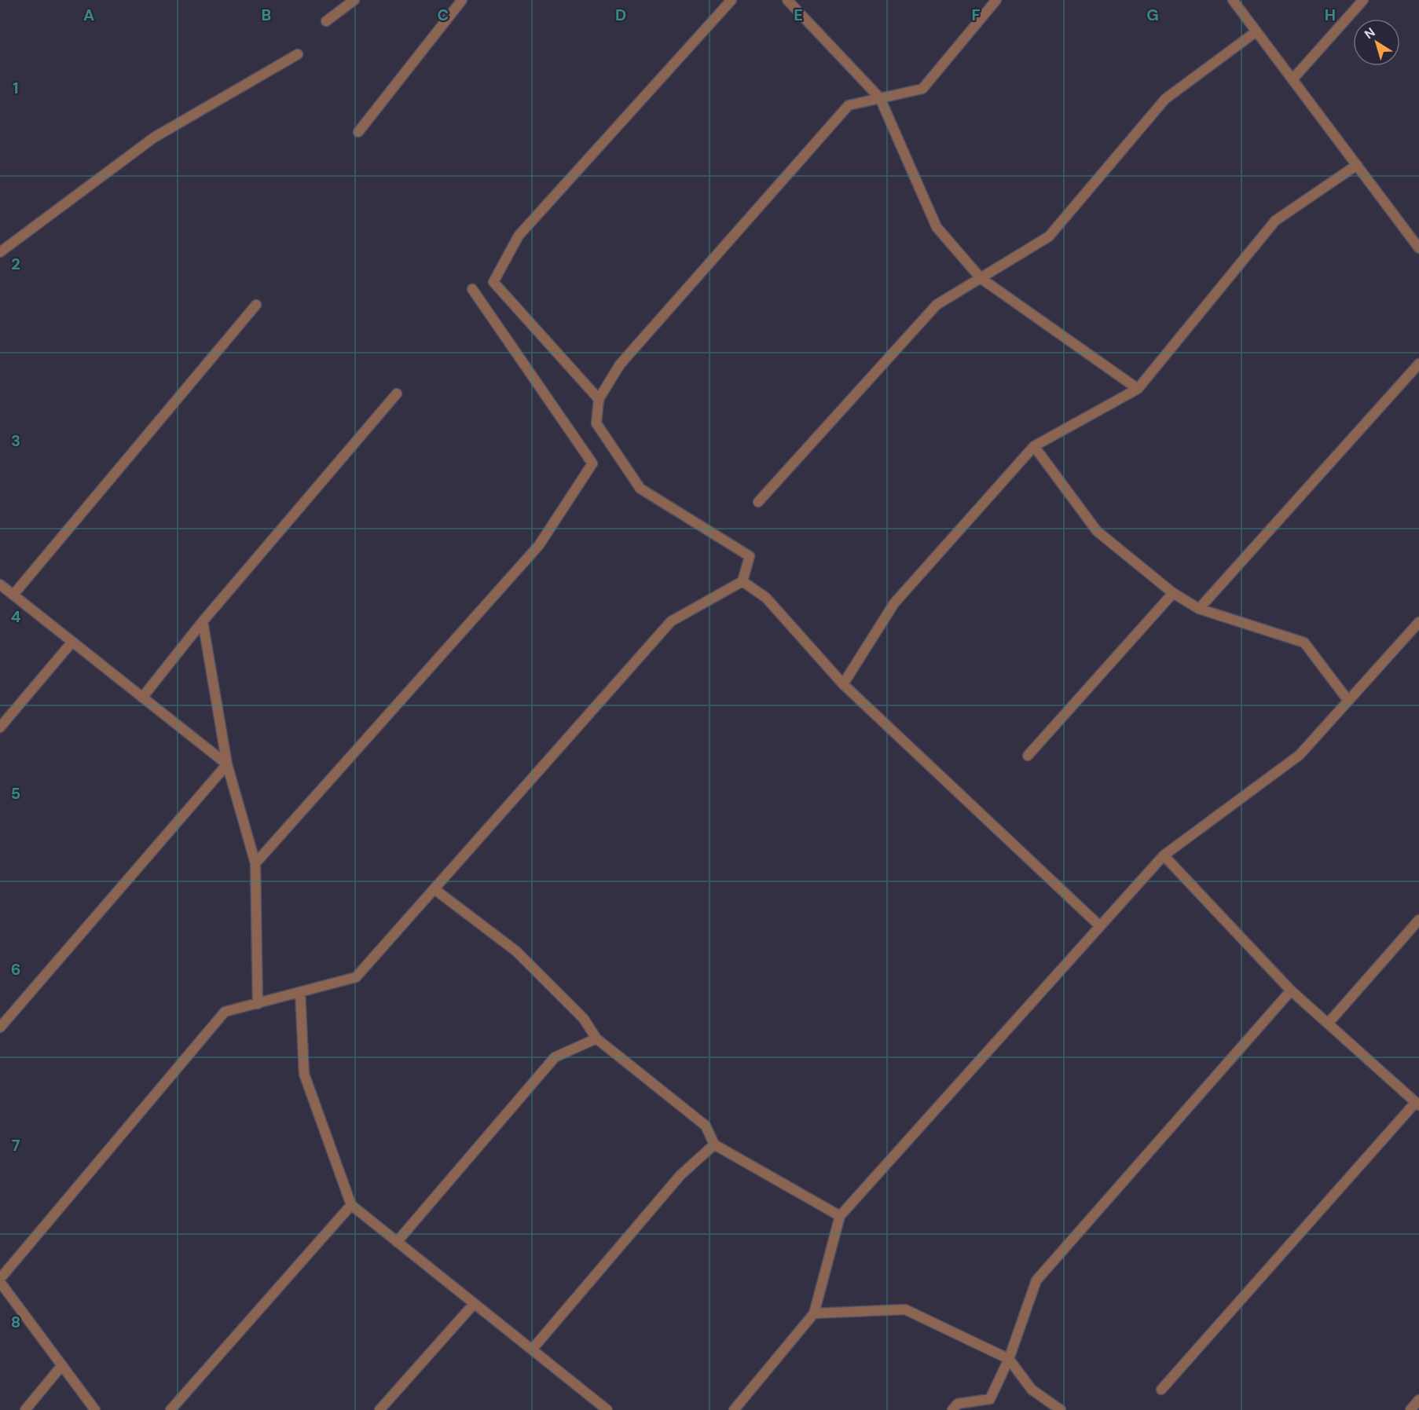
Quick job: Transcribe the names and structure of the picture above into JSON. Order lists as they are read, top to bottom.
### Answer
{
  "north": "top left",
  "grid": {
    "columns": [
      "A",
      "B",
      "C",
      "D",
      "E",
      "F",
      "G",
      "H"
    ],
    "rows": [
      "1",
      "2",
      "3",
      "4",
      "5",
      "6",
      "7",
      "8"
    ]
  }
}
